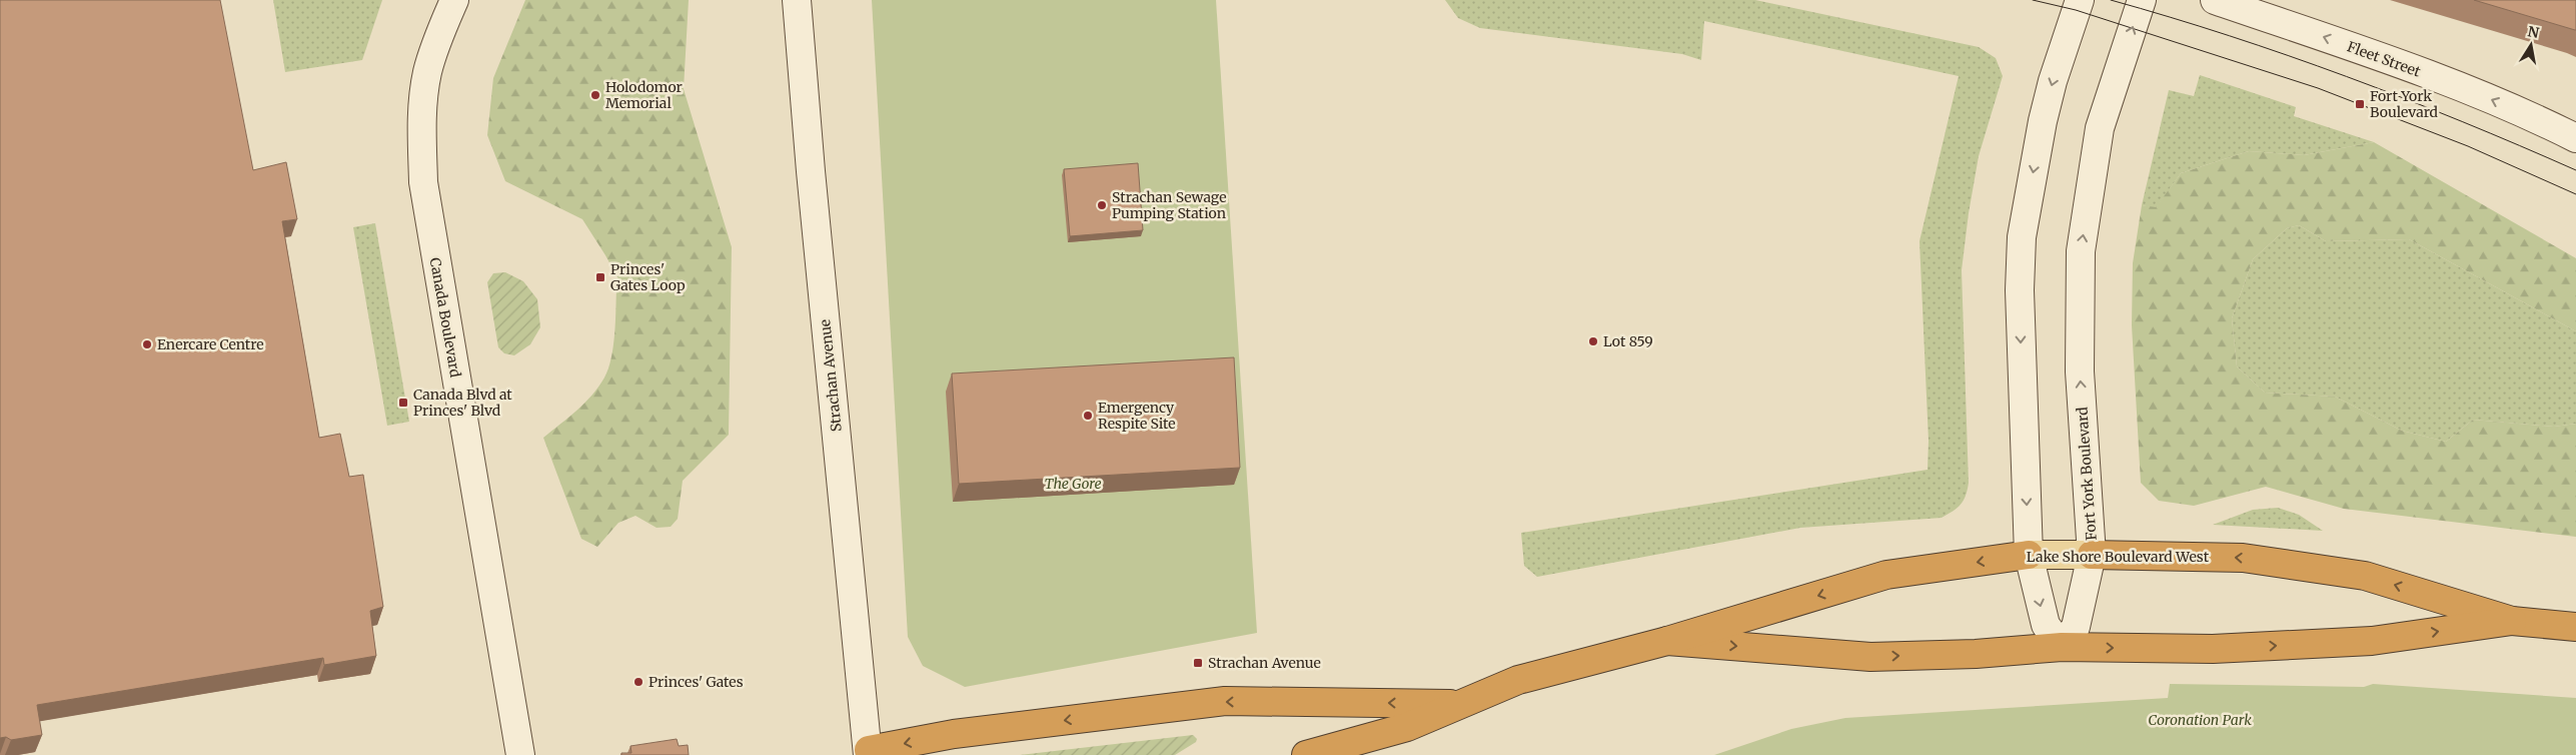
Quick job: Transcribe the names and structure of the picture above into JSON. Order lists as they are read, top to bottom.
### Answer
{
  "streets": {
    "highway": ["Lake Shore Boulevard West"],
    "street": [
      "Fleet Street",
      "Canada Boulevard",
      "Strachan Avenue",
      "Fort York Boulevard"
    ]
  },
  "crossings": [
    ["Fort York Boulevard", "Lake Shore Boulevard West"]
  ],
  "one_way": ["Fleet Street"],
  "parks": ["The Gore", "Coronation Park"],
  "places": {
    "other": [
      "Holodomor Memorial",
      "Strachan Sewage Pumping Station",
      "Lot 859",
      "Enercare Centre",
      "Emergency Respite Site",
      "Princes' Gates"
    ],
    "transit": [
      "Fort York Boulevard",
      "Princes' Gates Loop",
      "Canada Blvd at Princes' Blvd",
      "Strachan Avenue"
    ]
  },
  "north": "top"
}
